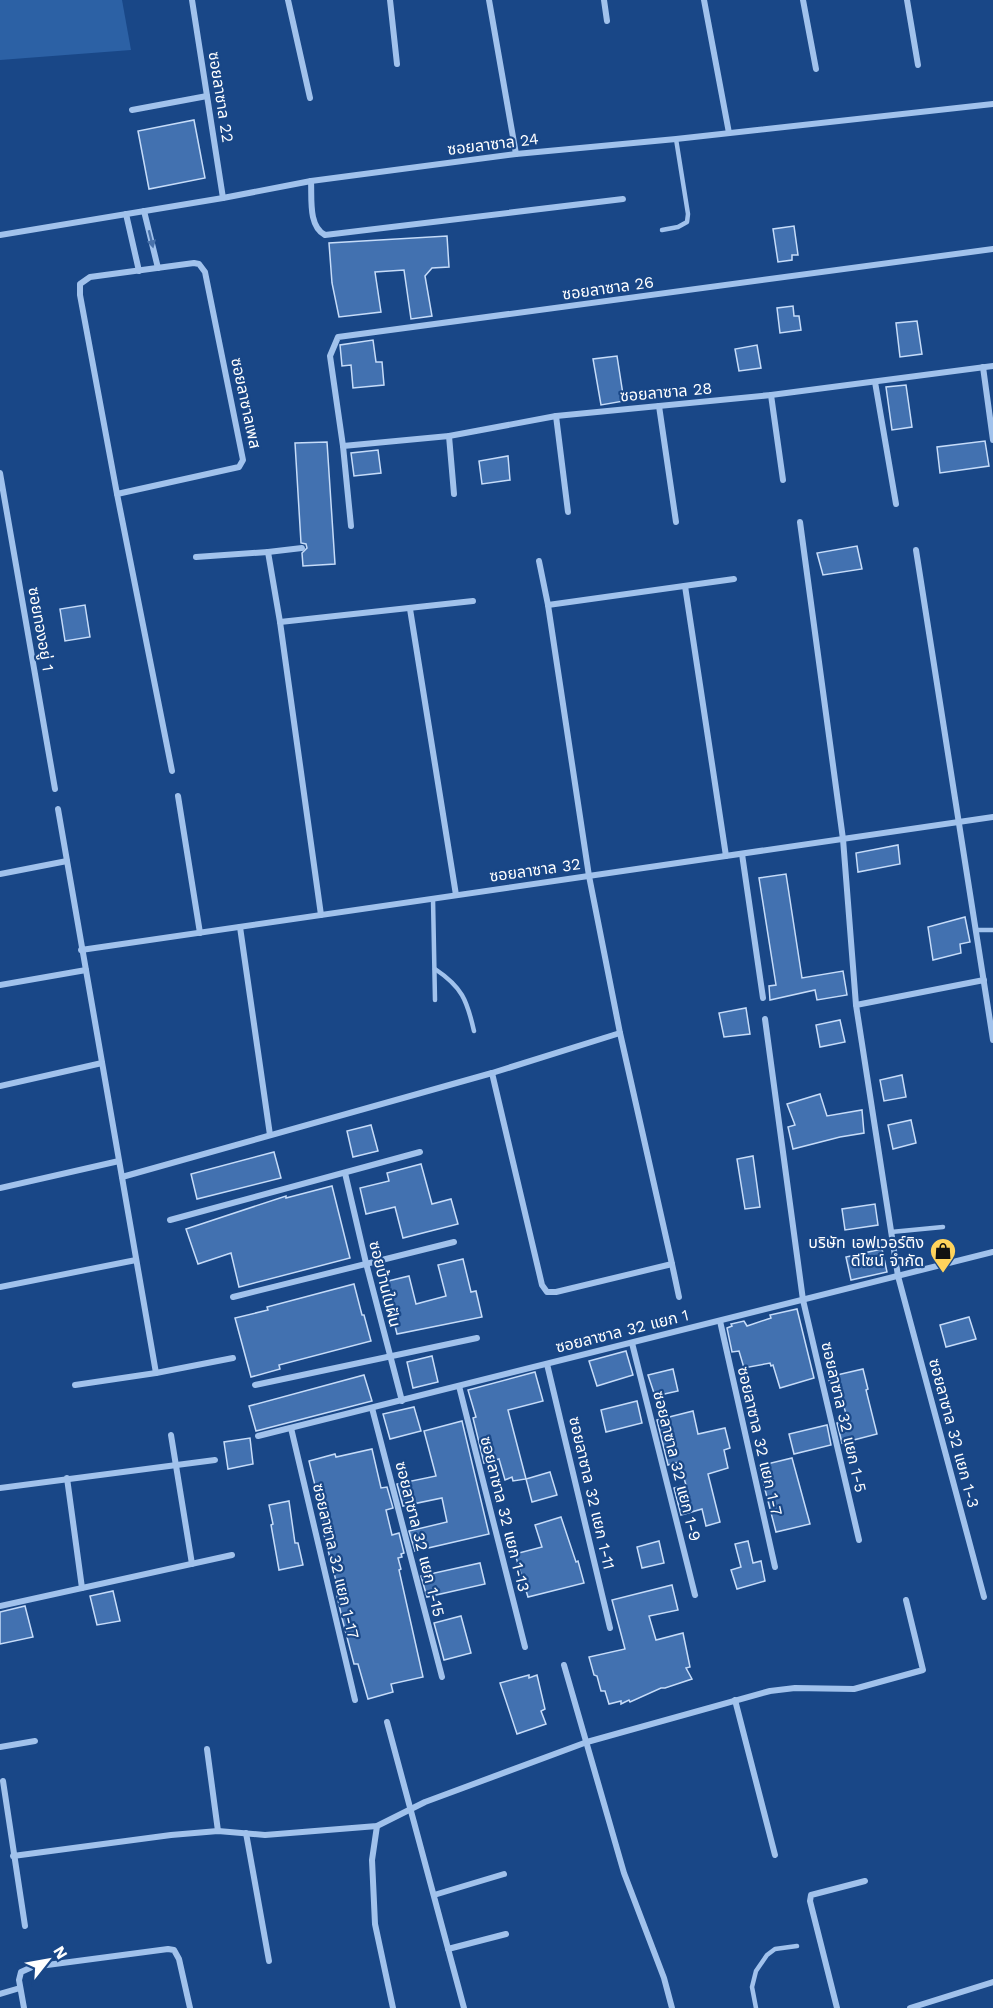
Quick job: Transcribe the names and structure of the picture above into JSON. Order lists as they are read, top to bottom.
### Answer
{
  "streets": {
    "street": [
      "ซอยลาซาล 22",
      "ซอยลาซาล 24",
      "ซอยลาซาล 26",
      "ซอยลาซาล 28",
      "ซอยลาซาลเพส",
      "ซอยทองอยู่ 1",
      "ซอยลาซาล 32",
      "ซอยบ้านในฝัน",
      "ซอยลาซาล 32 แยก 1",
      "ซอยลาซาล 32 แยก 1-5",
      "ซอยลาซาล 32 แยก 1-3",
      "ซอยลาซาล 32 แยก 1-7",
      "ซอยลาซาล 32 แยก 1-9",
      "ซอยลาซาล 32 แยก 1-11",
      "ซอยลาซาล 32 แยก 1-13",
      "ซอยลาซาล 32 แยก 1-15",
      "ซอยลาซาล 32 แยก 1-17"
    ]
  },
  "crossings": [
    ["ซอยลาซาล 22", "ซอยลาซาล 24"],
    ["ซอยลาซาล 26", "ซอยลาซาล 28"],
    ["ซอยลาซาล 32", "ซอยลาซาล 32 แยก 1-3"],
    ["ซอยบ้านในฝัน", "ซอยลาซาล 32 แยก 1"],
    ["ซอยลาซาล 32 แยก 1", "ซอยลาซาล 32 แยก 1-5"],
    ["ซอยลาซาล 32 แยก 1", "ซอยลาซาล 32 แยก 1-3"],
    ["ซอยลาซาล 32 แยก 1", "ซอยลาซาล 32 แยก 1-7"],
    ["ซอยลาซาล 32 แยก 1", "ซอยลาซาล 32 แยก 1-9"],
    ["ซอยลาซาล 32 แยก 1", "ซอยลาซาล 32 แยก 1-11"],
    ["ซอยลาซาล 32 แยก 1", "ซอยลาซาล 32 แยก 1-13"],
    ["ซอยลาซาล 32 แยก 1", "ซอยลาซาล 32 แยก 1-15"],
    ["ซอยลาซาล 32 แยก 1", "ซอยลาซาล 32 แยก 1-17"]
  ],
  "places": {
    "shop": ["บริษัท เอฟเวอร์ติง ดีไซน์ จำกัด"]
  },
  "north": "top right"
}
